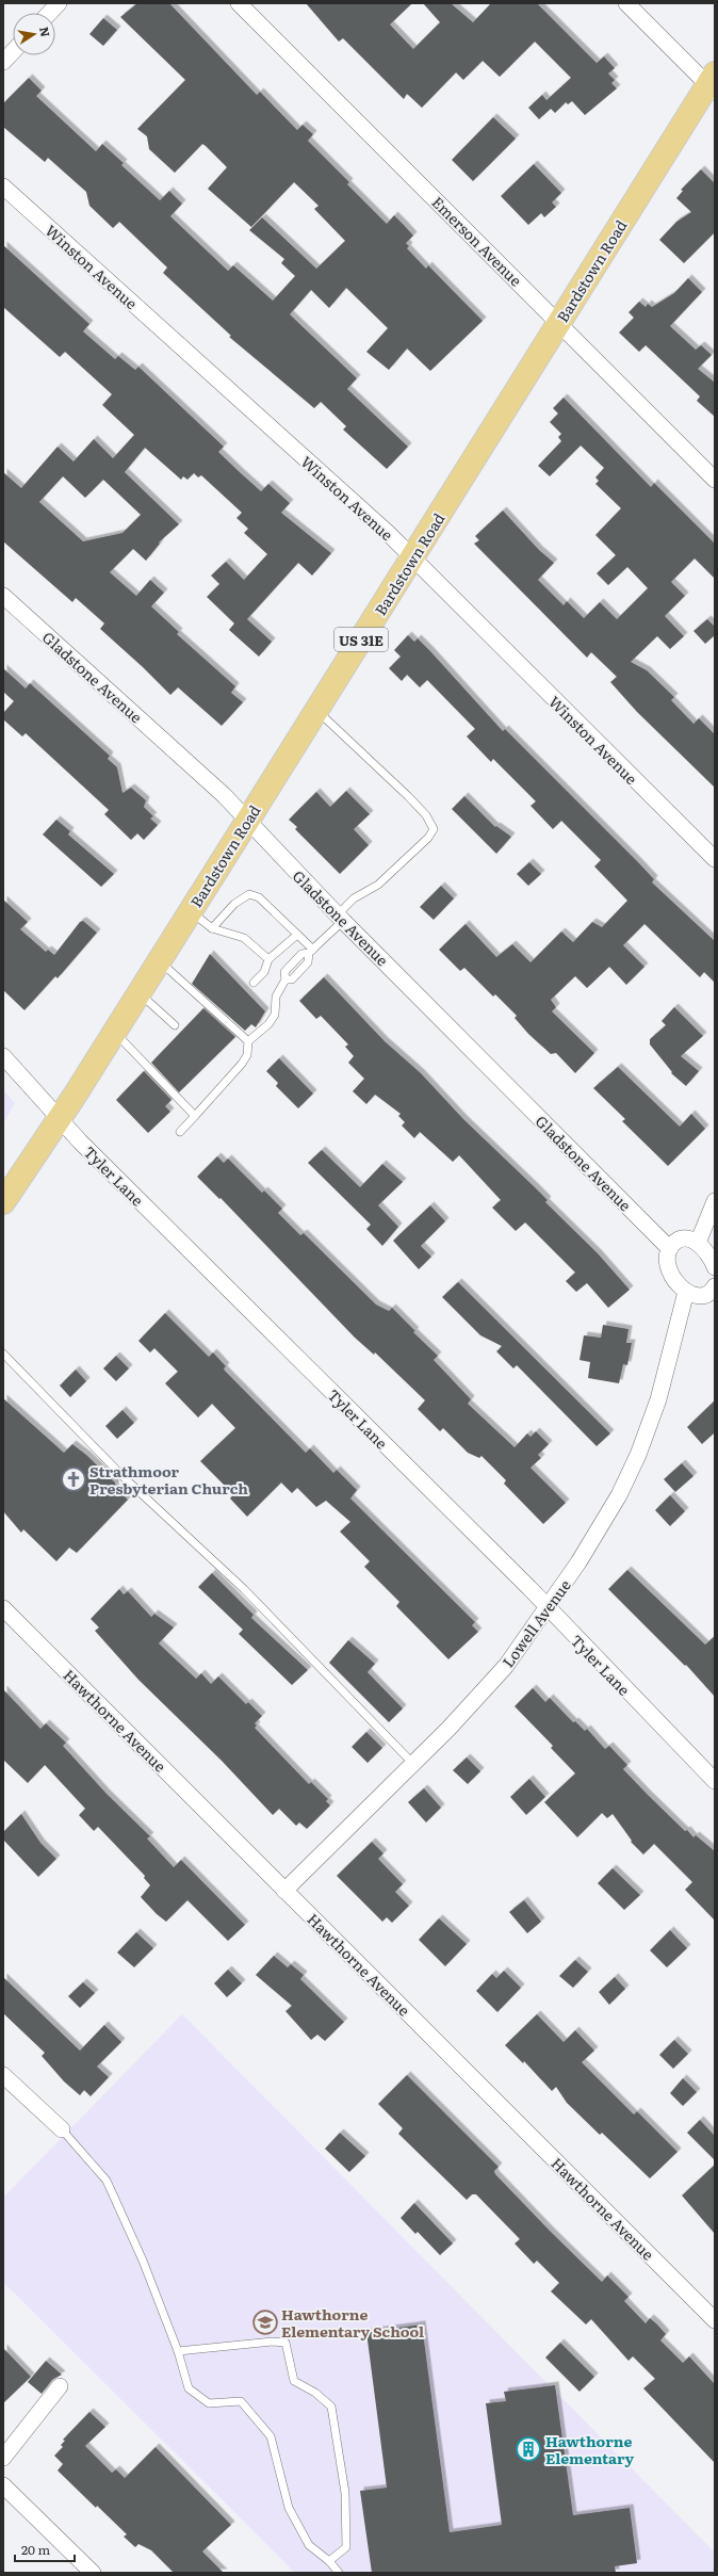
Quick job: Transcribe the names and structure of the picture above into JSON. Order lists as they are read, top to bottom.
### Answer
{
  "streets": {
    "main road": ["Bardstown Road", "US 31E"],
    "street": [
      "Emerson Avenue",
      "Winston Avenue",
      "Gladstone Avenue",
      "Tyler Lane",
      "Lowell Avenue",
      "Hawthorne Avenue"
    ]
  },
  "crossings": [
    ["Emerson Avenue", "Bardstown Road"],
    ["Winston Avenue", "Bardstown Road"],
    ["Bardstown Road", "Gladstone Avenue"],
    ["Bardstown Road", "Tyler Lane"],
    ["Tyler Lane", "Lowell Avenue"],
    ["Lowell Avenue", "Hawthorne Avenue"]
  ],
  "places": {
    "church": ["Strathmoor Presbyterian Church"],
    "school or university": ["Hawthorne Elementary School"],
    "building": ["Hawthorne Elementary"]
  },
  "scale_bar": "20 m",
  "north": "right"
}
